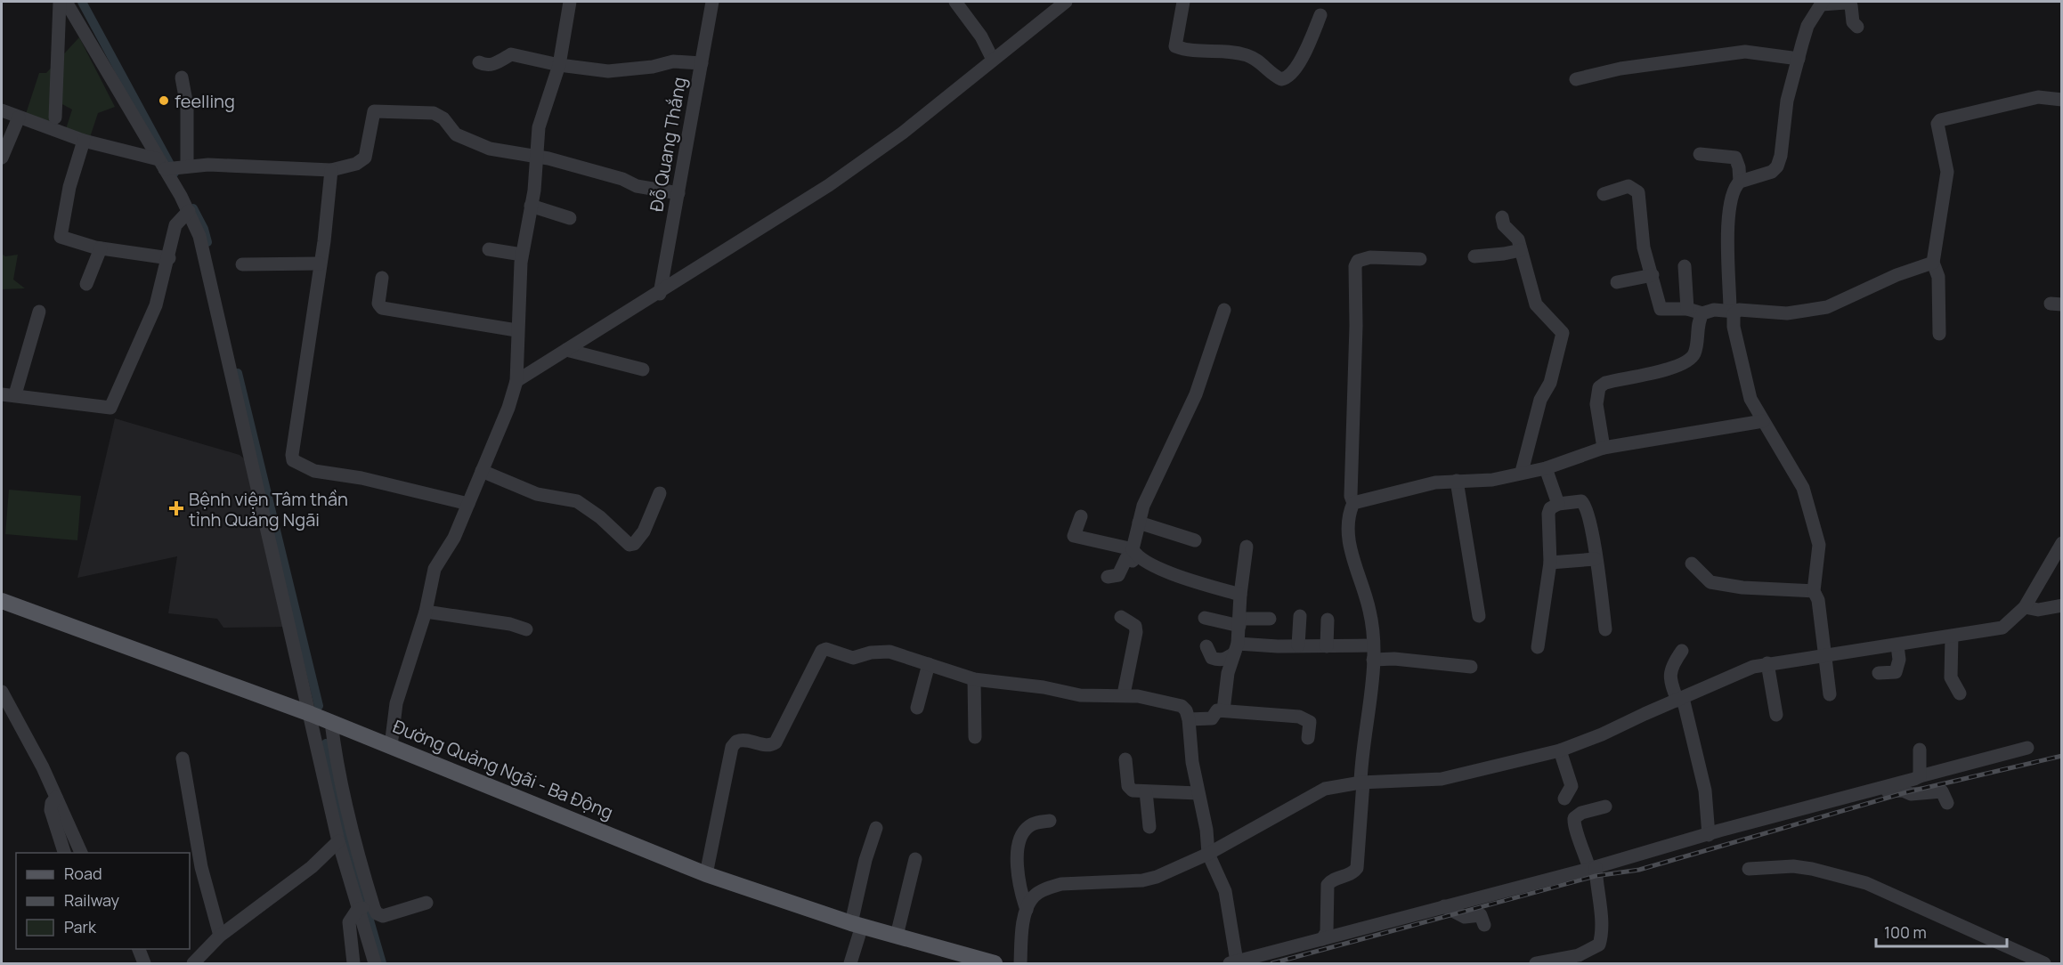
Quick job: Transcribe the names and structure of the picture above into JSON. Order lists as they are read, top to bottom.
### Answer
{
  "streets": {
    "main road": ["Đường Quảng Ngãi - Ba Động"],
    "street": ["Đỗ Quang Thắng"]
  },
  "places": {
    "other": ["feelling"],
    "health": ["Bệnh viện Tâm thần tỉnh Quảng Ngãi"]
  },
  "legend": ["Road", "Railway", "Park"],
  "scale_bar": "100 m"
}
